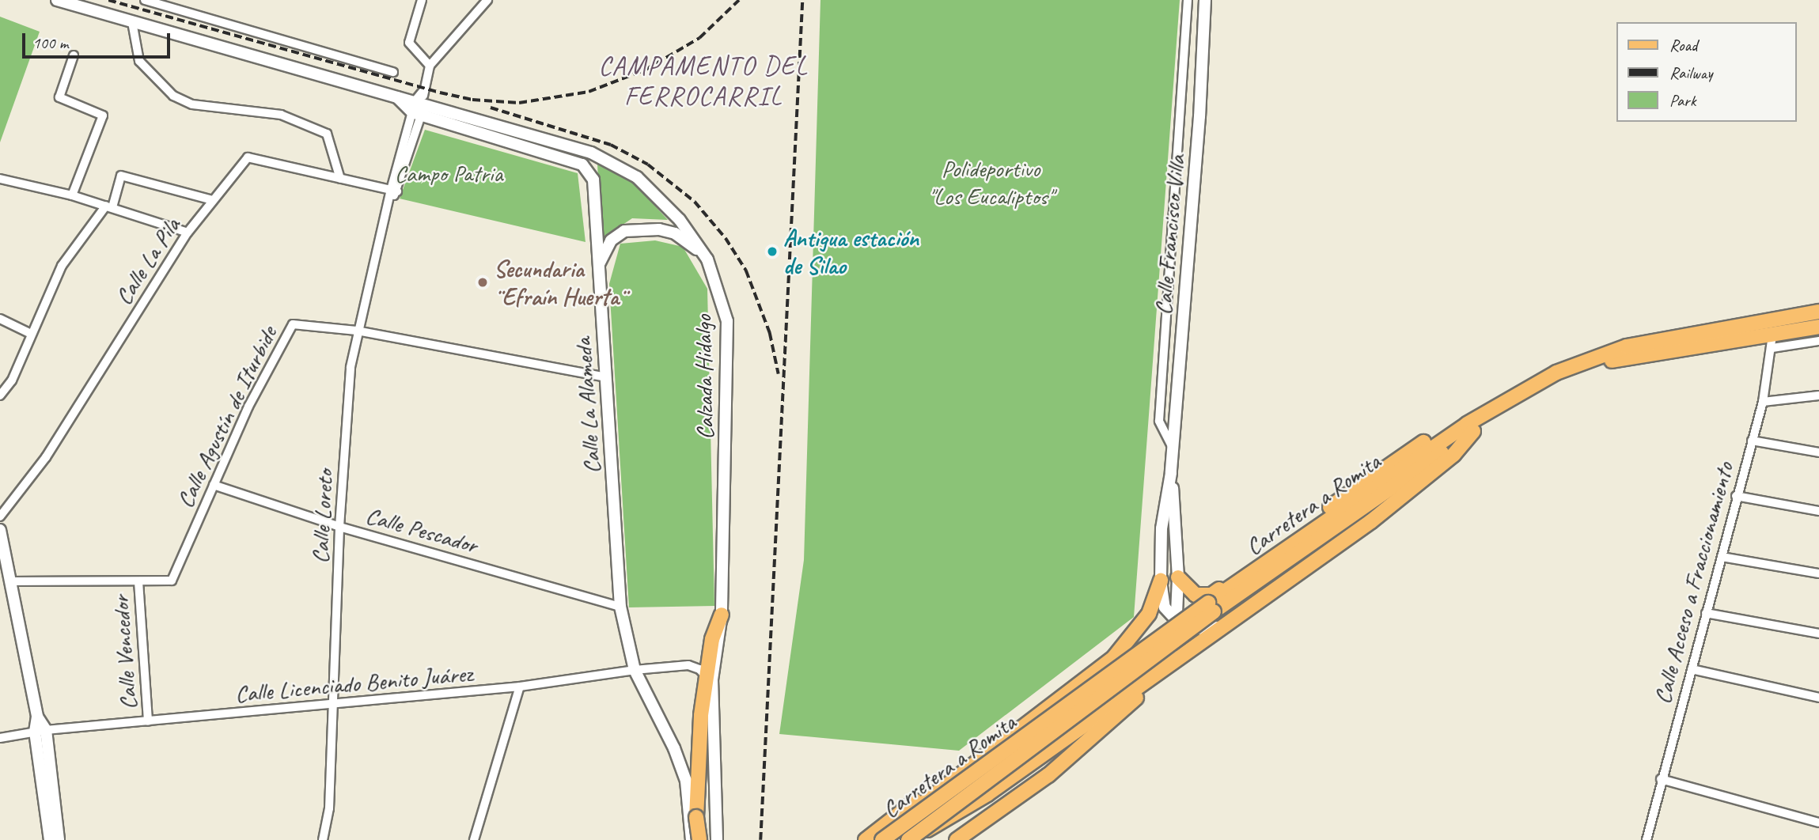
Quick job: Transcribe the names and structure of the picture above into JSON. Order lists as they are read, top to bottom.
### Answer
{
  "streets": {
    "main road": ["Carretera a Romita"],
    "street": [
      "Calle Francisco Villa",
      "Calle La Pila",
      "Calzada Hidalgo",
      "Calle La Alameda",
      "Calle Agustín de Iturbide",
      "Calle Loreto",
      "Calle Pescador",
      "Calle Acceso a Fraccionamiento",
      "Calle Vencedor",
      "Calle Licenciado Benito Juárez"
    ]
  },
  "crossings": [
    ["Calle La Pila", "Calle Loreto"],
    ["Calzada Hidalgo", "Calle Loreto"],
    ["Calle La Alameda", "Calle Agustín de Iturbide"],
    ["Calle La Alameda", "Calle Pescador"],
    ["Calle La Alameda", "Calle Licenciado Benito Juárez"],
    ["Calle Agustín de Iturbide", "Calle Loreto"],
    ["Calle Agustín de Iturbide", "Calle Pescador"],
    ["Calle Agustín de Iturbide", "Calle Vencedor"],
    ["Carretera a Romita", "Calle Acceso a Fraccionamiento"],
    ["Calle Loreto", "Calle Pescador"],
    ["Calle Loreto", "Calle Licenciado Benito Juárez"],
    ["Calle Vencedor", "Calle Licenciado Benito Juárez"]
  ],
  "districts": ["CAMPAMENTO DEL FERROCARRIL"],
  "parks": ["Polideportivo \"Los Eucaliptos\"", "Campo Patria"],
  "places": ["Antigua estación de Silao", "Secundaria ¨Efraín Huerta¨"],
  "legend": ["Road", "Railway", "Park"],
  "scale_bar": "100 m"
}
